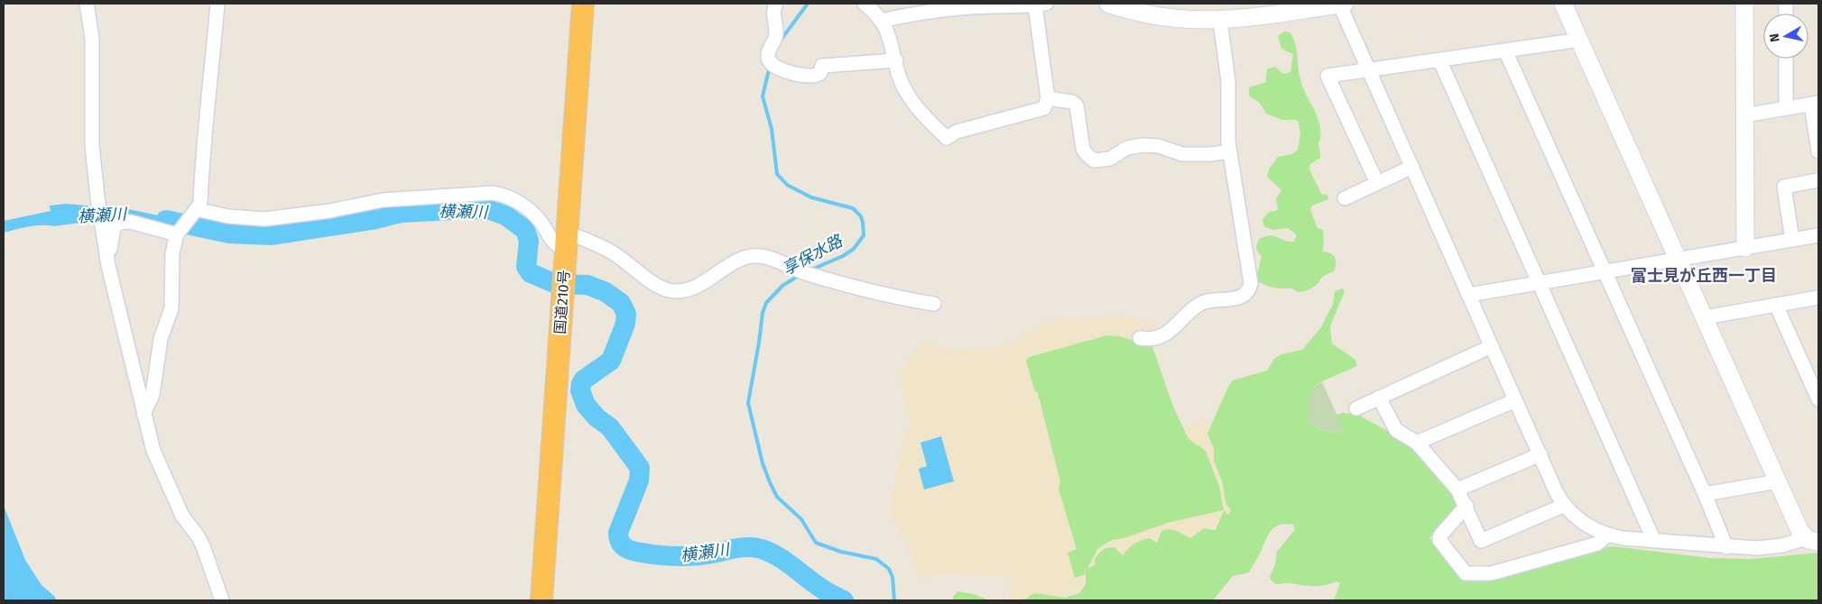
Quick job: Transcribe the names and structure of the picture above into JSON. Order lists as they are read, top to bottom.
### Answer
{
  "streets": {
    "highway": ["国道210号"]
  },
  "districts": ["富士見が丘西一丁目"],
  "water": ["横瀬川", "享保水路"],
  "north": "left"
}
